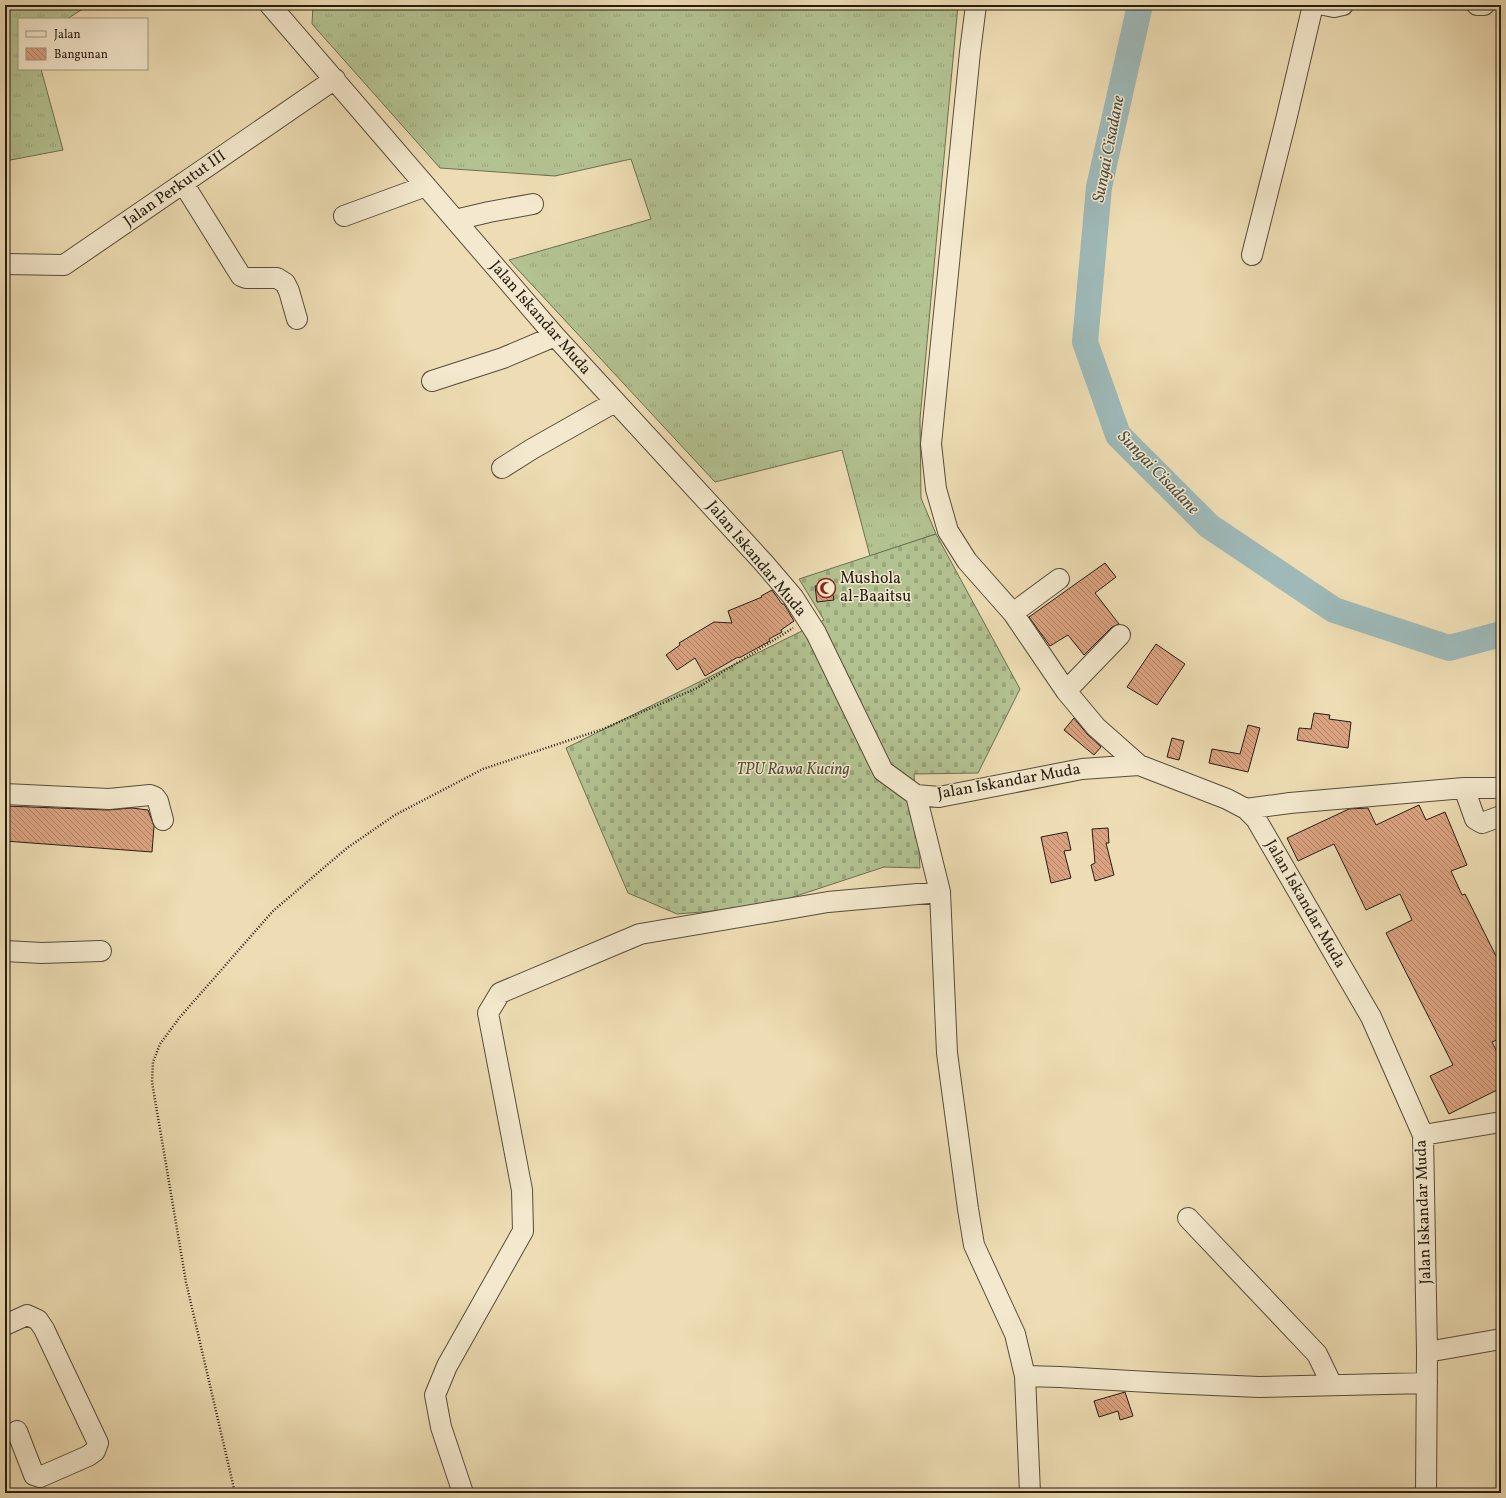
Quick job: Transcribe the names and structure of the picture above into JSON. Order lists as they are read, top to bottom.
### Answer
{
  "streets": {
    "street": ["Jalan Perkutut III", "Jalan Iskandar Muda"]
  },
  "crossings": [
    ["Jalan Perkutut III", "Jalan Iskandar Muda"]
  ],
  "water": ["Sungai Cisadane"],
  "parks": ["TPU Rawa Kucing"],
  "places": {
    "mosque": ["Mushola al-Baaitsu"]
  },
  "legend": ["Jalan", "Bangunan"]
}
